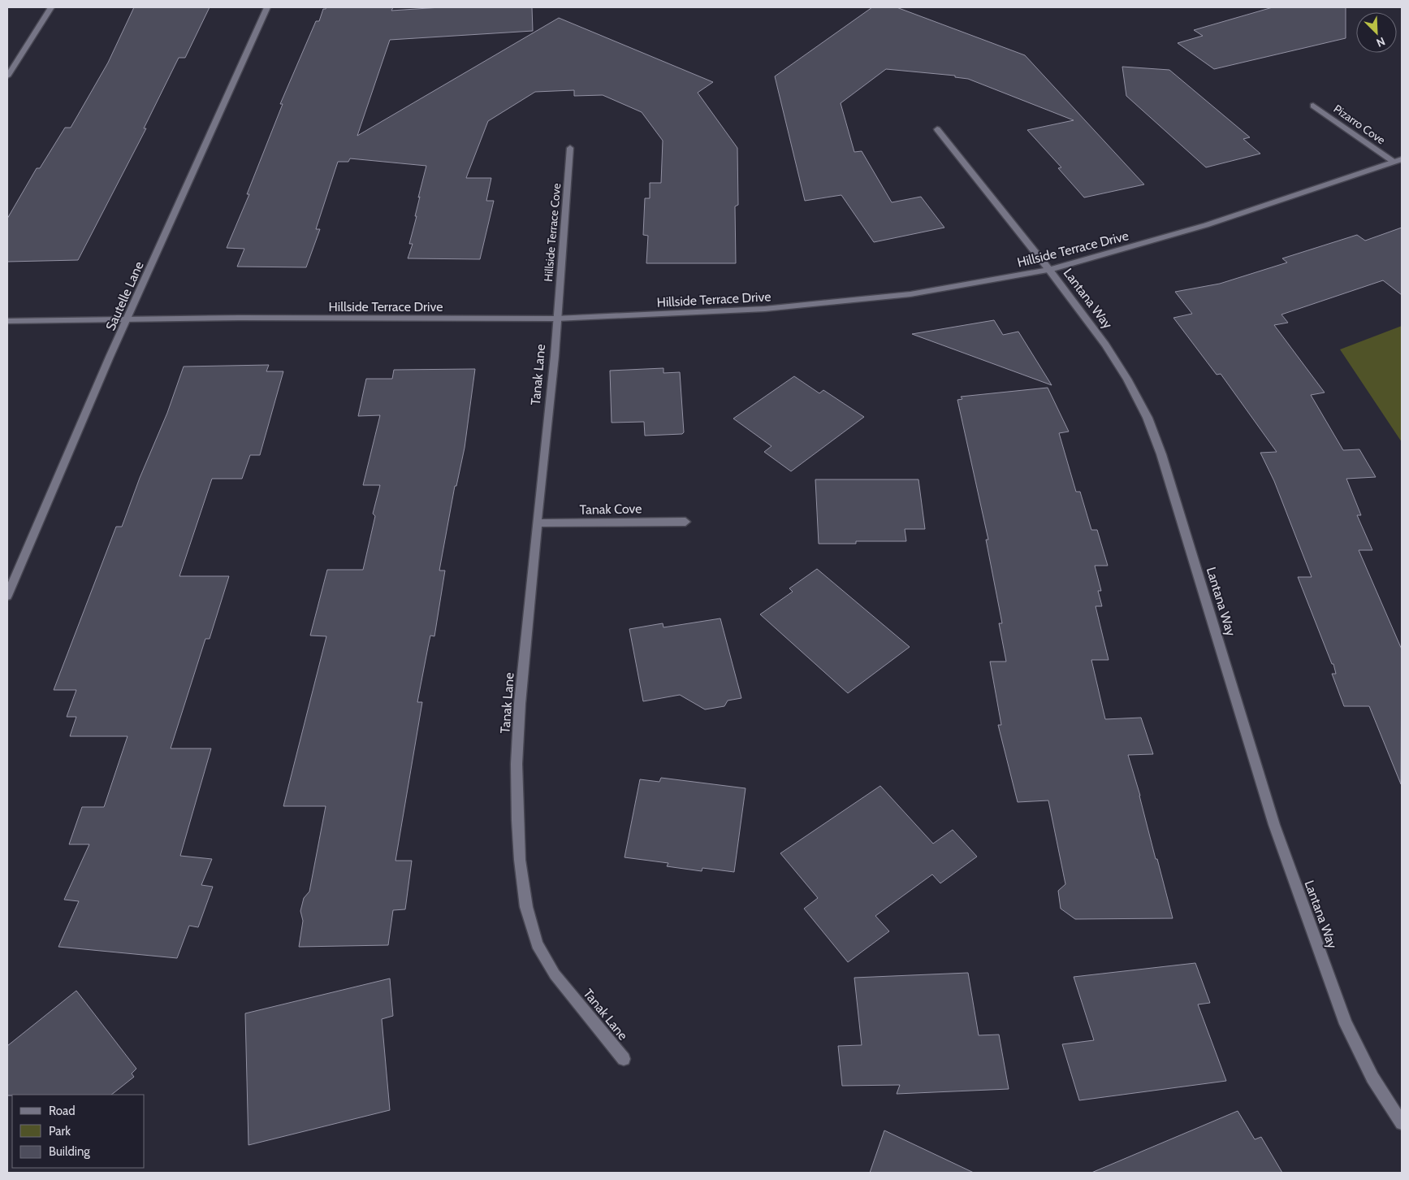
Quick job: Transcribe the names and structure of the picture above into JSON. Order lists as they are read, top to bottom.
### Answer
{
  "streets": {
    "street": [
      "Pizarro Cove",
      "Hillside Terrace Cove",
      "Hillside Terrace Drive",
      "Sautelle Lane",
      "Lantana Way",
      "Tanak Lane",
      "Tanak Cove"
    ]
  },
  "crossings": [
    ["Pizarro Cove", "Hillside Terrace Drive"],
    ["Hillside Terrace Cove", "Hillside Terrace Drive"],
    ["Hillside Terrace Cove", "Tanak Lane"],
    ["Hillside Terrace Drive", "Sautelle Lane"],
    ["Hillside Terrace Drive", "Lantana Way"],
    ["Hillside Terrace Drive", "Tanak Lane"],
    ["Tanak Lane", "Tanak Cove"]
  ],
  "legend": ["Road", "Park", "Building"],
  "north": "bottom right"
}
